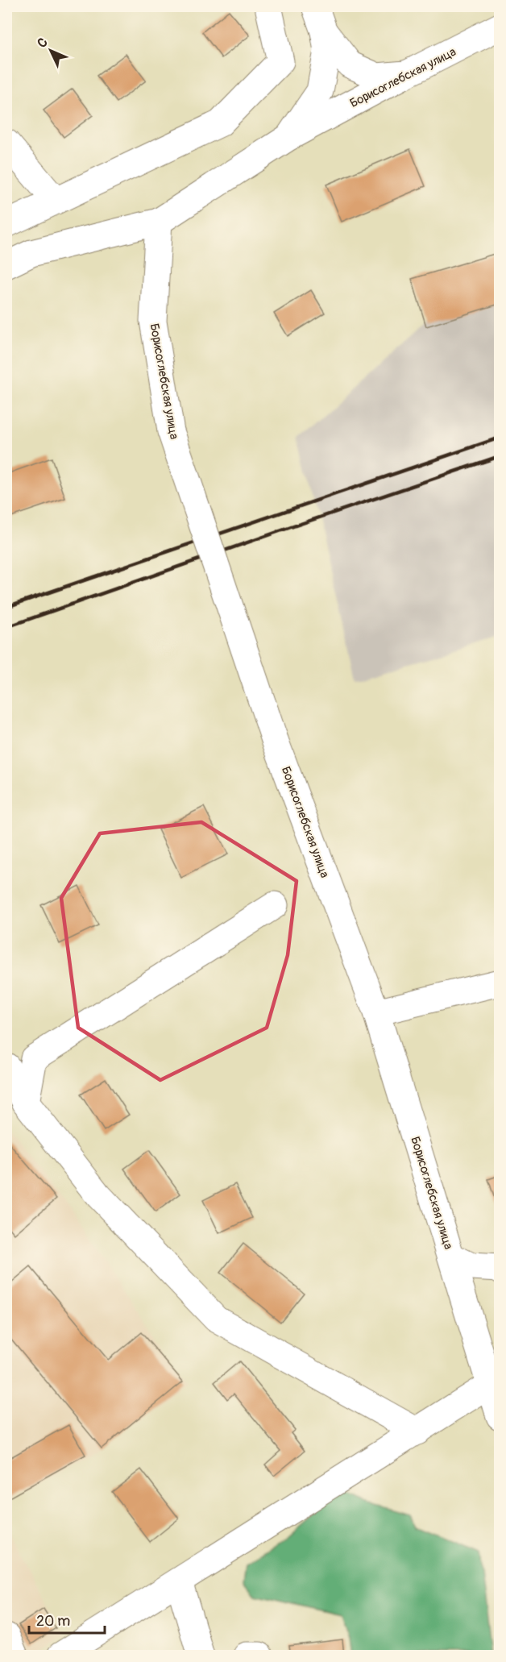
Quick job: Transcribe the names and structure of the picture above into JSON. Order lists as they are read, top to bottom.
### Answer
{
  "streets": {
    "street": ["Борисоглебская улица"]
  },
  "scale_bar": "20 m",
  "north": "top left"
}
